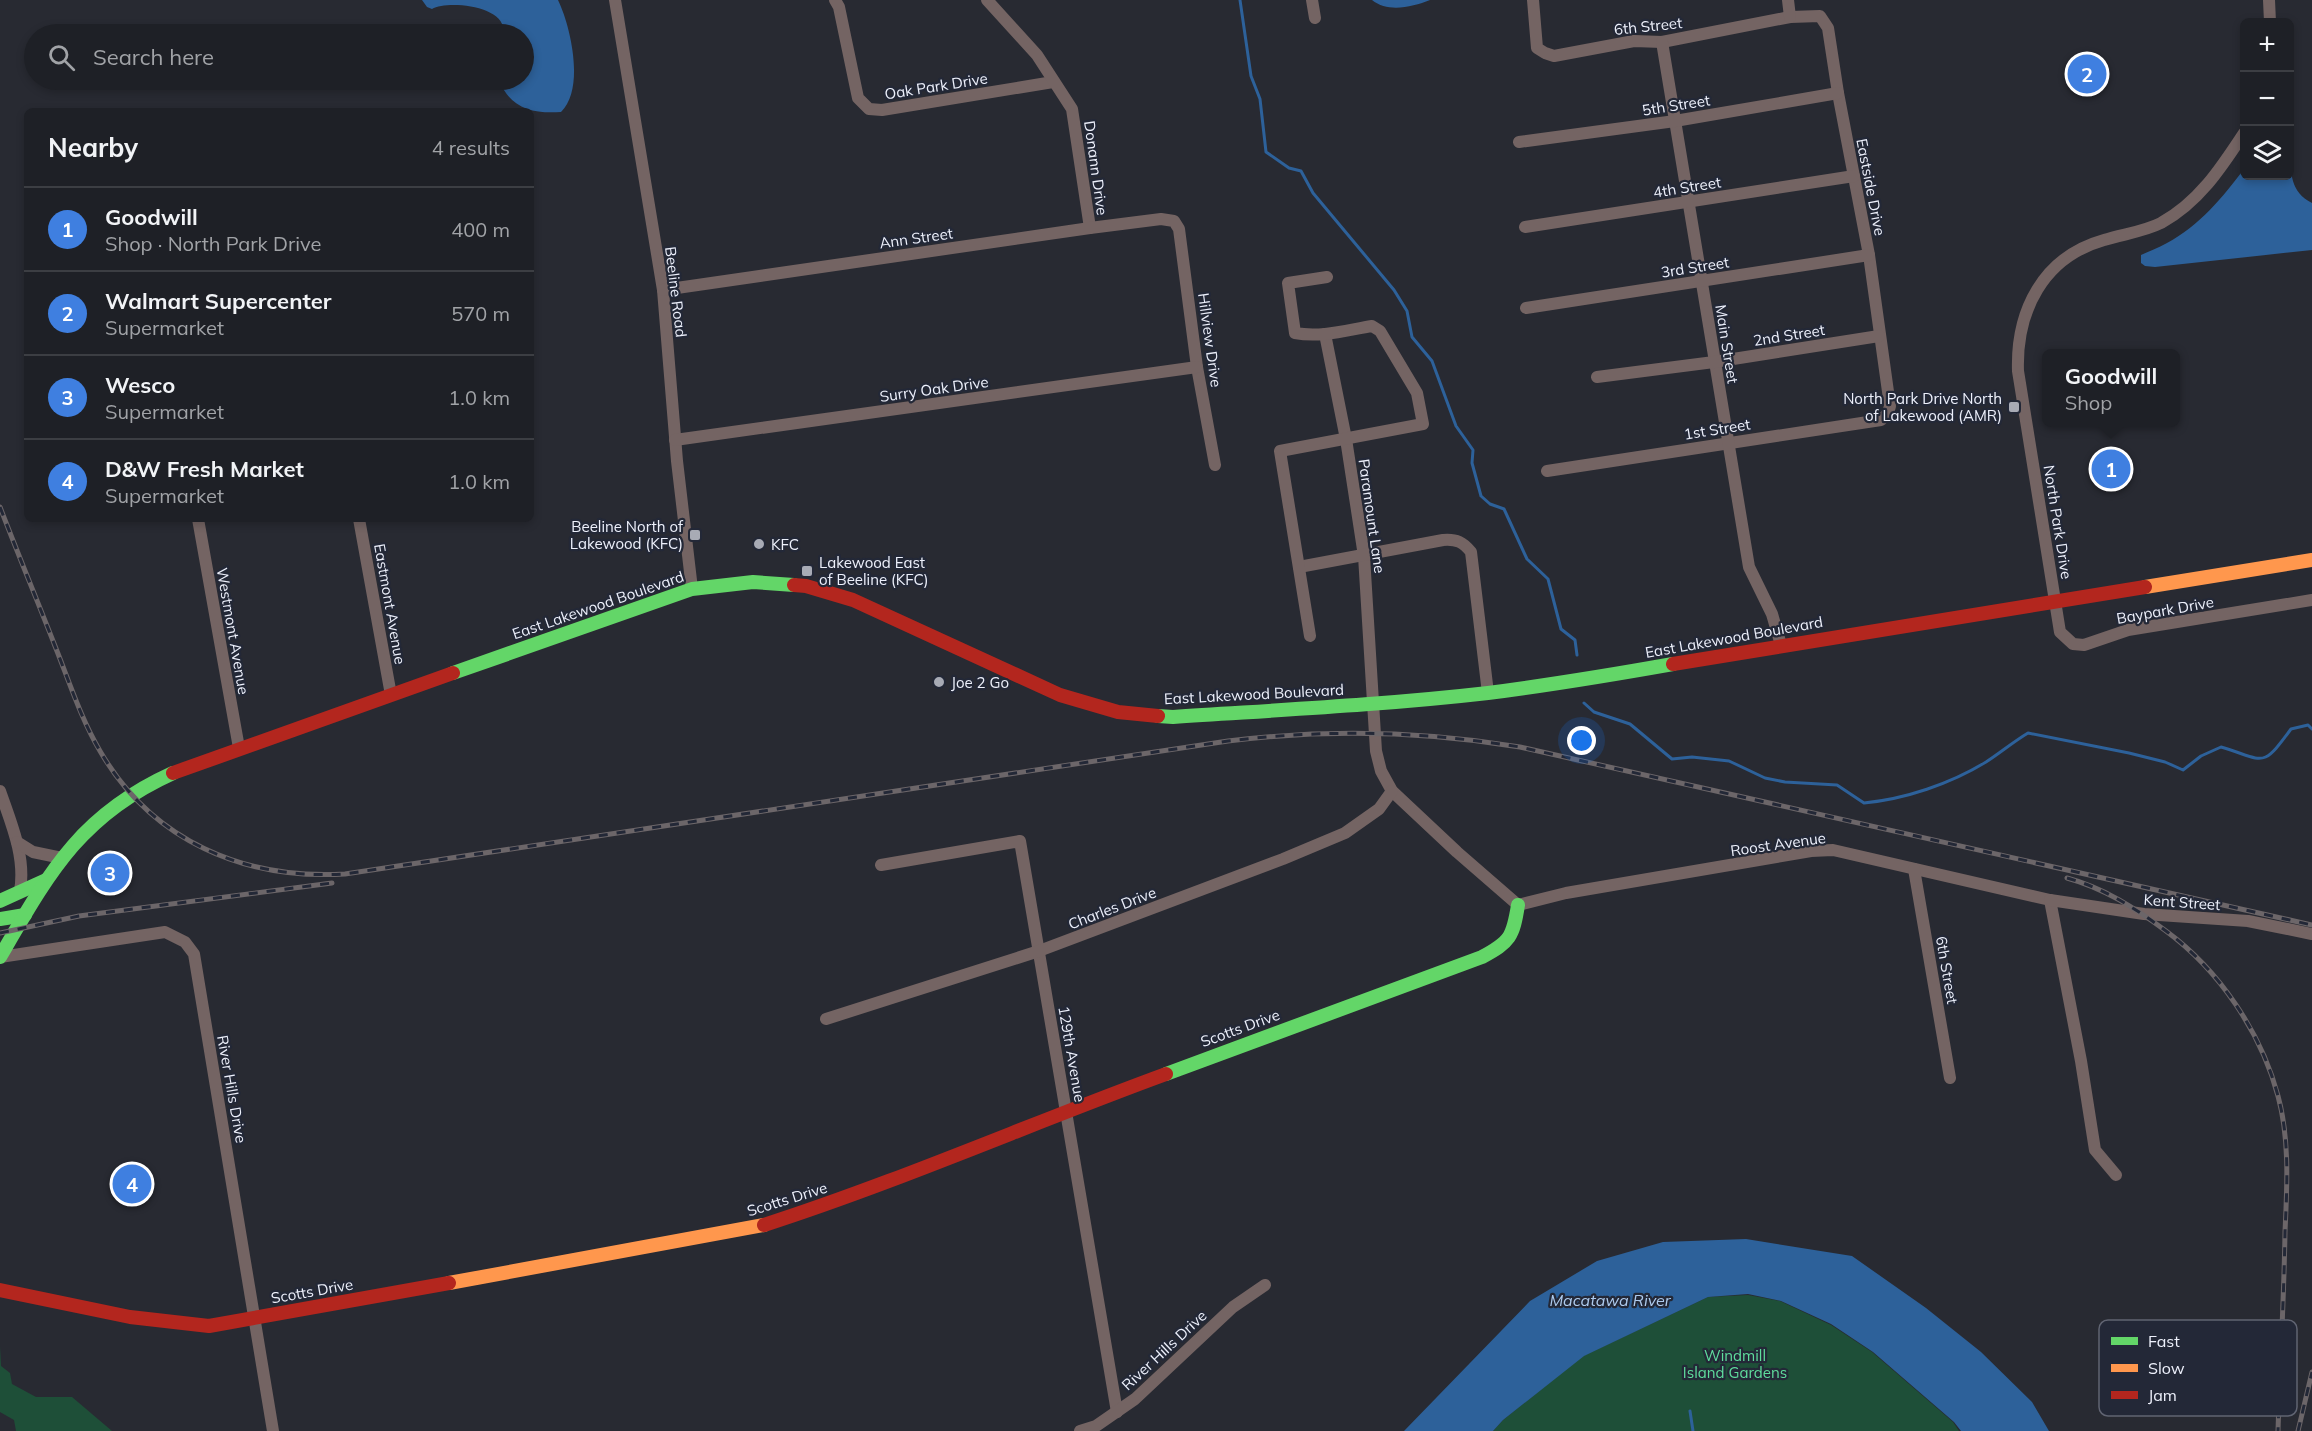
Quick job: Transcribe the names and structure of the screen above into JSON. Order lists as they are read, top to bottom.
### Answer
{
  "streets": {
    "main road": ["East Lakewood Boulevard", "Scotts Drive"],
    "street": [
      "6th Street",
      "Oak Park Drive",
      "5th Street",
      "Donann Drive",
      "4th Street",
      "Eastside Drive",
      "Ann Street",
      "3rd Street",
      "Beeline Road",
      "2nd Street",
      "Hillview Drive",
      "Main Street",
      "Surry Oak Drive",
      "1st Street",
      "Paramount Lane",
      "North Park Drive",
      "Eastmont Avenue",
      "Baypark Drive",
      "Westmont Avenue",
      "Roost Avenue",
      "Kent Street",
      "Charles Drive",
      "129th Avenue",
      "River Hills Drive"
    ]
  },
  "crossings": [
    ["6th Street", "Eastside Drive"],
    ["6th Street", "Main Street"],
    ["6th Street", "Roost Avenue"],
    ["Oak Park Drive", "Donann Drive"],
    ["5th Street", "Eastside Drive"],
    ["5th Street", "Main Street"],
    ["Donann Drive", "Ann Street"],
    ["4th Street", "Eastside Drive"],
    ["4th Street", "Main Street"],
    ["Eastside Drive", "3rd Street"],
    ["Eastside Drive", "2nd Street"],
    ["Eastside Drive", "1st Street"],
    ["Ann Street", "Beeline Road"],
    ["Ann Street", "Hillview Drive"],
    ["3rd Street", "Main Street"],
    ["Beeline Road", "Surry Oak Drive"],
    ["Beeline Road", "East Lakewood Boulevard"],
    ["2nd Street", "Main Street"],
    ["Hillview Drive", "Surry Oak Drive"],
    ["Main Street", "1st Street"],
    ["Main Street", "East Lakewood Boulevard"],
    ["Paramount Lane", "East Lakewood Boulevard"],
    ["North Park Drive", "East Lakewood Boulevard"],
    ["North Park Drive", "Baypark Drive"],
    ["Eastmont Avenue", "East Lakewood Boulevard"],
    ["East Lakewood Boulevard", "Baypark Drive"],
    ["East Lakewood Boulevard", "Westmont Avenue"],
    ["East Lakewood Boulevard", "River Hills Drive"],
    ["Roost Avenue", "Kent Street"],
    ["Roost Avenue", "Scotts Drive"],
    ["Charles Drive", "129th Avenue"],
    ["Scotts Drive", "129th Avenue"],
    ["Scotts Drive", "River Hills Drive"],
    ["129th Avenue", "River Hills Drive"]
  ],
  "water": ["Macatawa River"],
  "parks": ["Windmill Island Gardens"],
  "places": {
    "transit": ["North Park Drive North of Lakewood (AMR)", "Beeline North of Lakewood (KFC)", "Lakewood East of Beeline (KFC)"],
    "other": ["KFC", "Joe 2 Go"]
  },
  "legend": ["Fast", "Slow", "Jam"],
  "page": {
    "map_buttons": ["+", "−"],
    "search": "Search here",
    "pins": [
      "2",
      "1",
      "3",
      "4"
    ],
    "heading": ["Nearby", "4 results"],
    "list": [
      {
        "mark": "1",
        "name": "Goodwill",
        "note": "Shop · North Park Drive",
        "value": "400 m"
      },
      {
        "mark": "2",
        "name": "Walmart Supercenter",
        "note": "Supermarket",
        "value": "570 m"
      },
      {
        "mark": "3",
        "name": "Wesco",
        "note": "Supermarket",
        "value": "1.0 km"
      },
      {
        "mark": "4",
        "name": "D&W Fresh Market",
        "note": "Supermarket",
        "value": "1.0 km"
      }
    ],
    "popup": ["Goodwill", "Shop"]
  }
}
